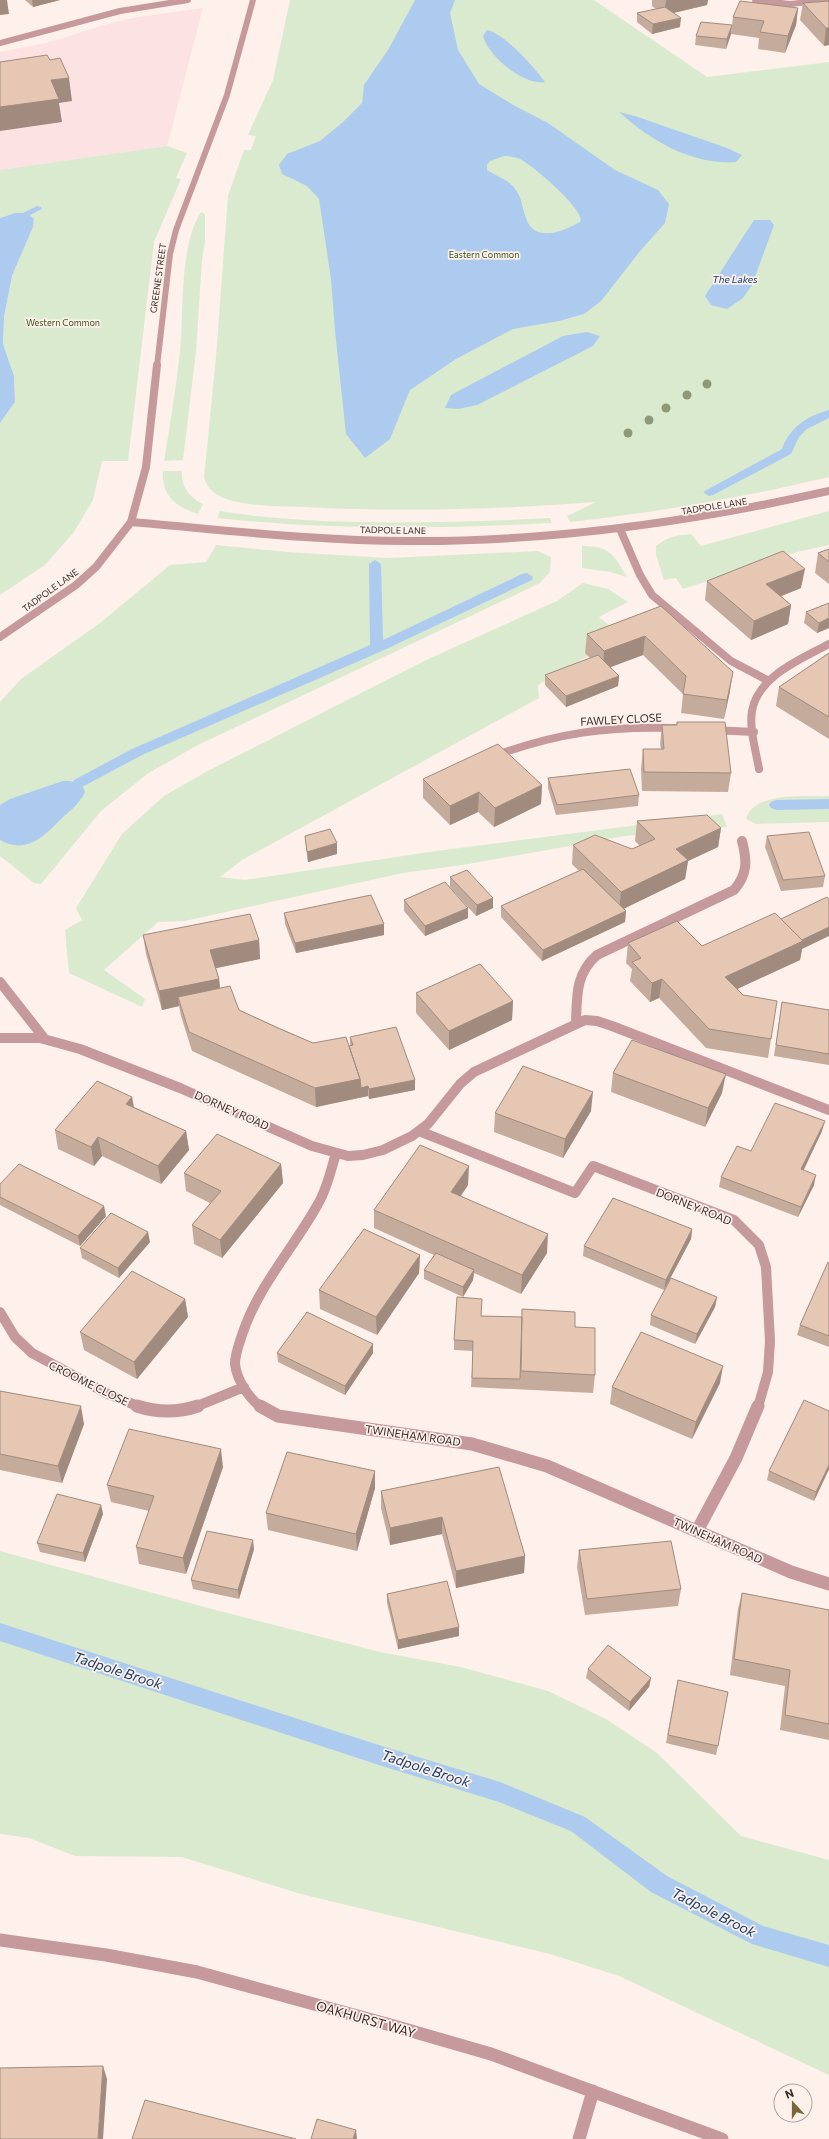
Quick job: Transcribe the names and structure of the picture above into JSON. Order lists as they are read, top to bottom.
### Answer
{
  "streets": {
    "street": [
      "GREENE STREET",
      "TADPOLE LANE",
      "FAWLEY CLOSE",
      "DORNEY ROAD",
      "CROOME CLOSE",
      "TWINEHAM ROAD",
      "OAKHURST WAY"
    ]
  },
  "crossings": [
    ["GREENE STREET", "TADPOLE LANE"],
    ["DORNEY ROAD", "TWINEHAM ROAD"],
    ["CROOME CLOSE", "TWINEHAM ROAD"]
  ],
  "water": ["The Lakes", "Tadpole Brook"],
  "parks": ["Eastern Common", "Western Common"],
  "north": "top"
}
